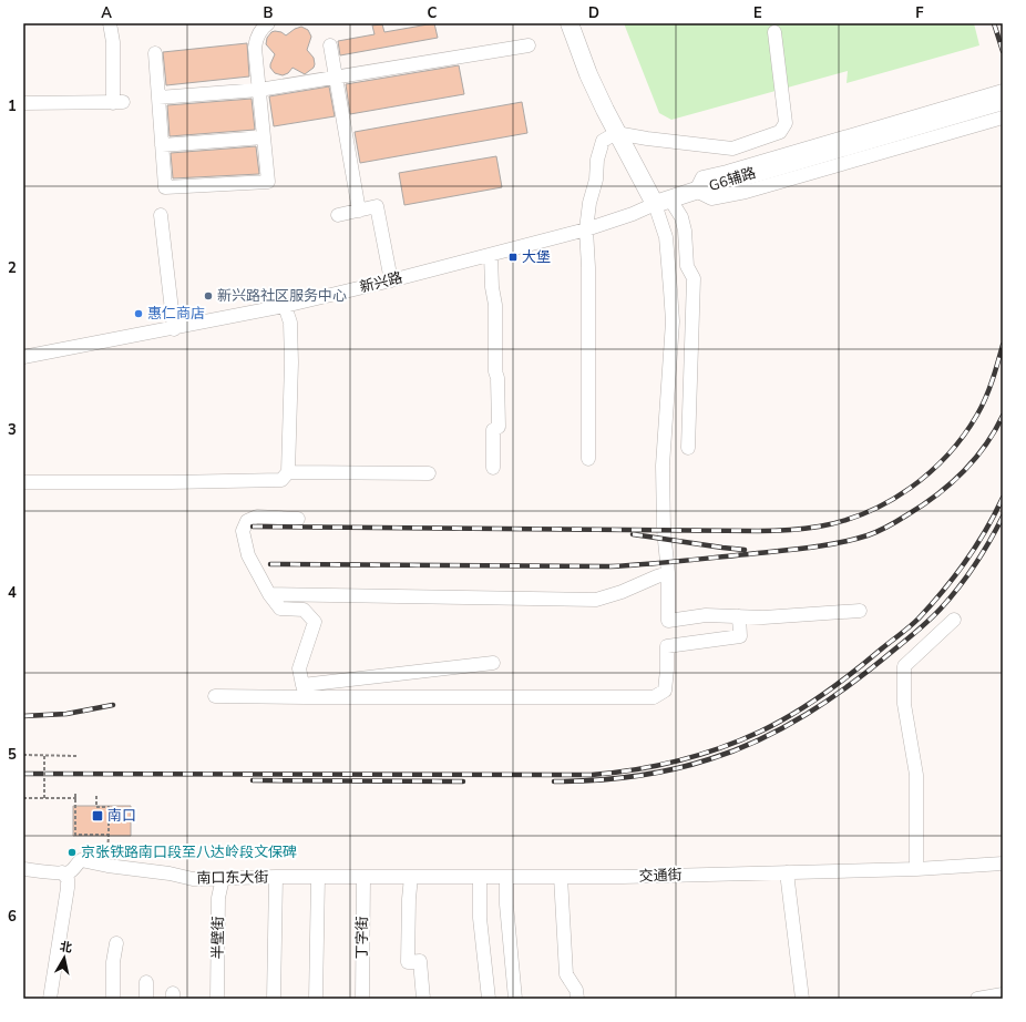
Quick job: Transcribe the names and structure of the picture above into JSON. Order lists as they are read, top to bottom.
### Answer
{
  "streets": {
    "main road": ["G6辅路"],
    "street": [
      "新兴路",
      "交通街",
      "南口东大街",
      "半壁街",
      "丁字街"
    ]
  },
  "crossings": [
    ["G6辅路", "新兴路"],
    ["交通街", "南口东大街"],
    ["交通街", "丁字街"],
    ["南口东大街", "半壁街"]
  ],
  "places": {
    "transit": ["大堡", "南口"],
    "other": ["新兴路社区服务中心", "惠仁商店", "京张铁路南口段至八达岭段文保碑"]
  },
  "north": "top",
  "grid": {
    "columns": [
      "A",
      "B",
      "C",
      "D",
      "E",
      "F"
    ],
    "rows": [
      "1",
      "2",
      "3",
      "4",
      "5",
      "6"
    ]
  }
}
